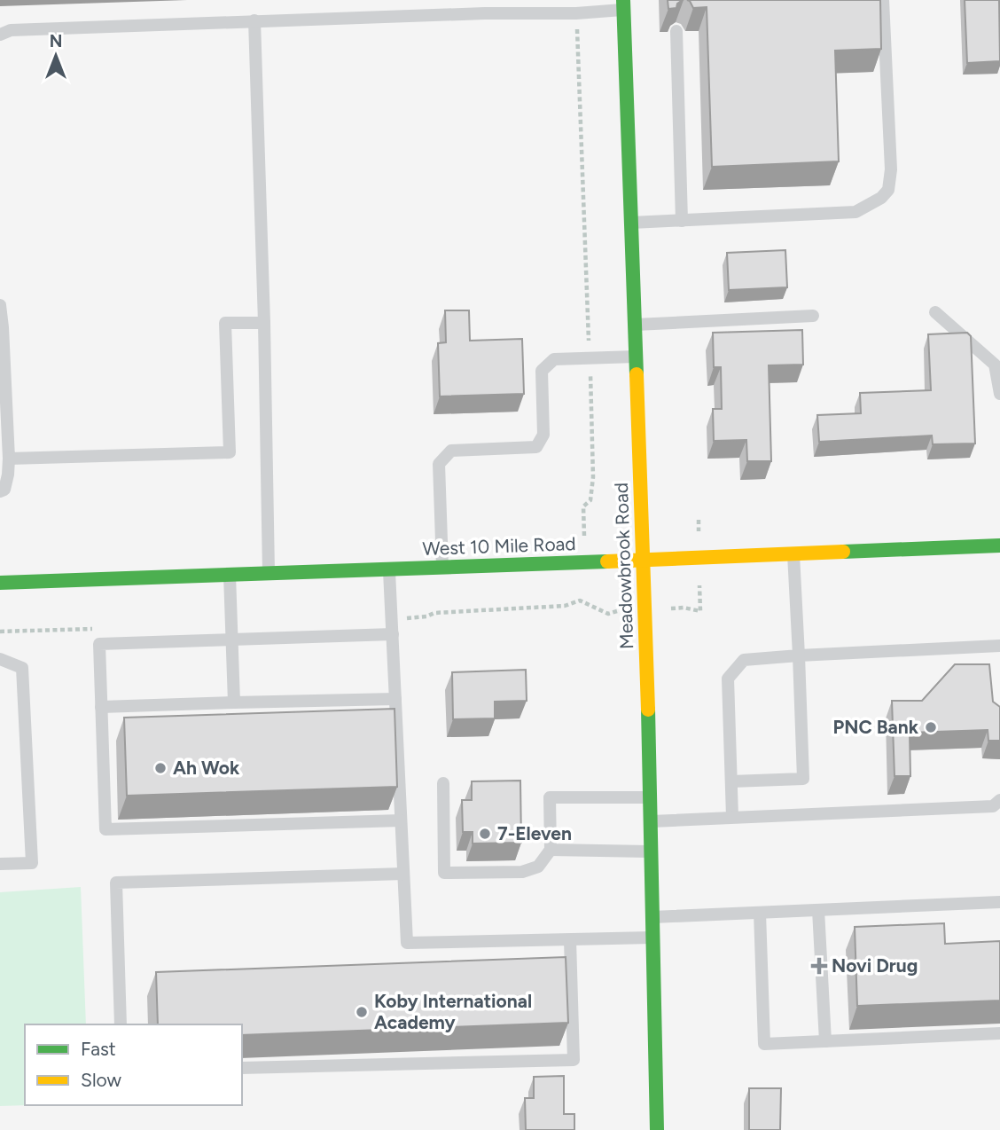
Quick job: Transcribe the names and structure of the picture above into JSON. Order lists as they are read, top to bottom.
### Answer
{
  "streets": {
    "street": ["West 10 Mile Road", "Meadowbrook Road"]
  },
  "crossings": [
    ["West 10 Mile Road", "Meadowbrook Road"]
  ],
  "places": {
    "other": [
      "PNC Bank",
      "Ah Wok",
      "7-Eleven",
      "Koby International Academy"
    ],
    "health": ["Novi Drug"]
  },
  "legend": ["Fast", "Slow"],
  "north": "top"
}
